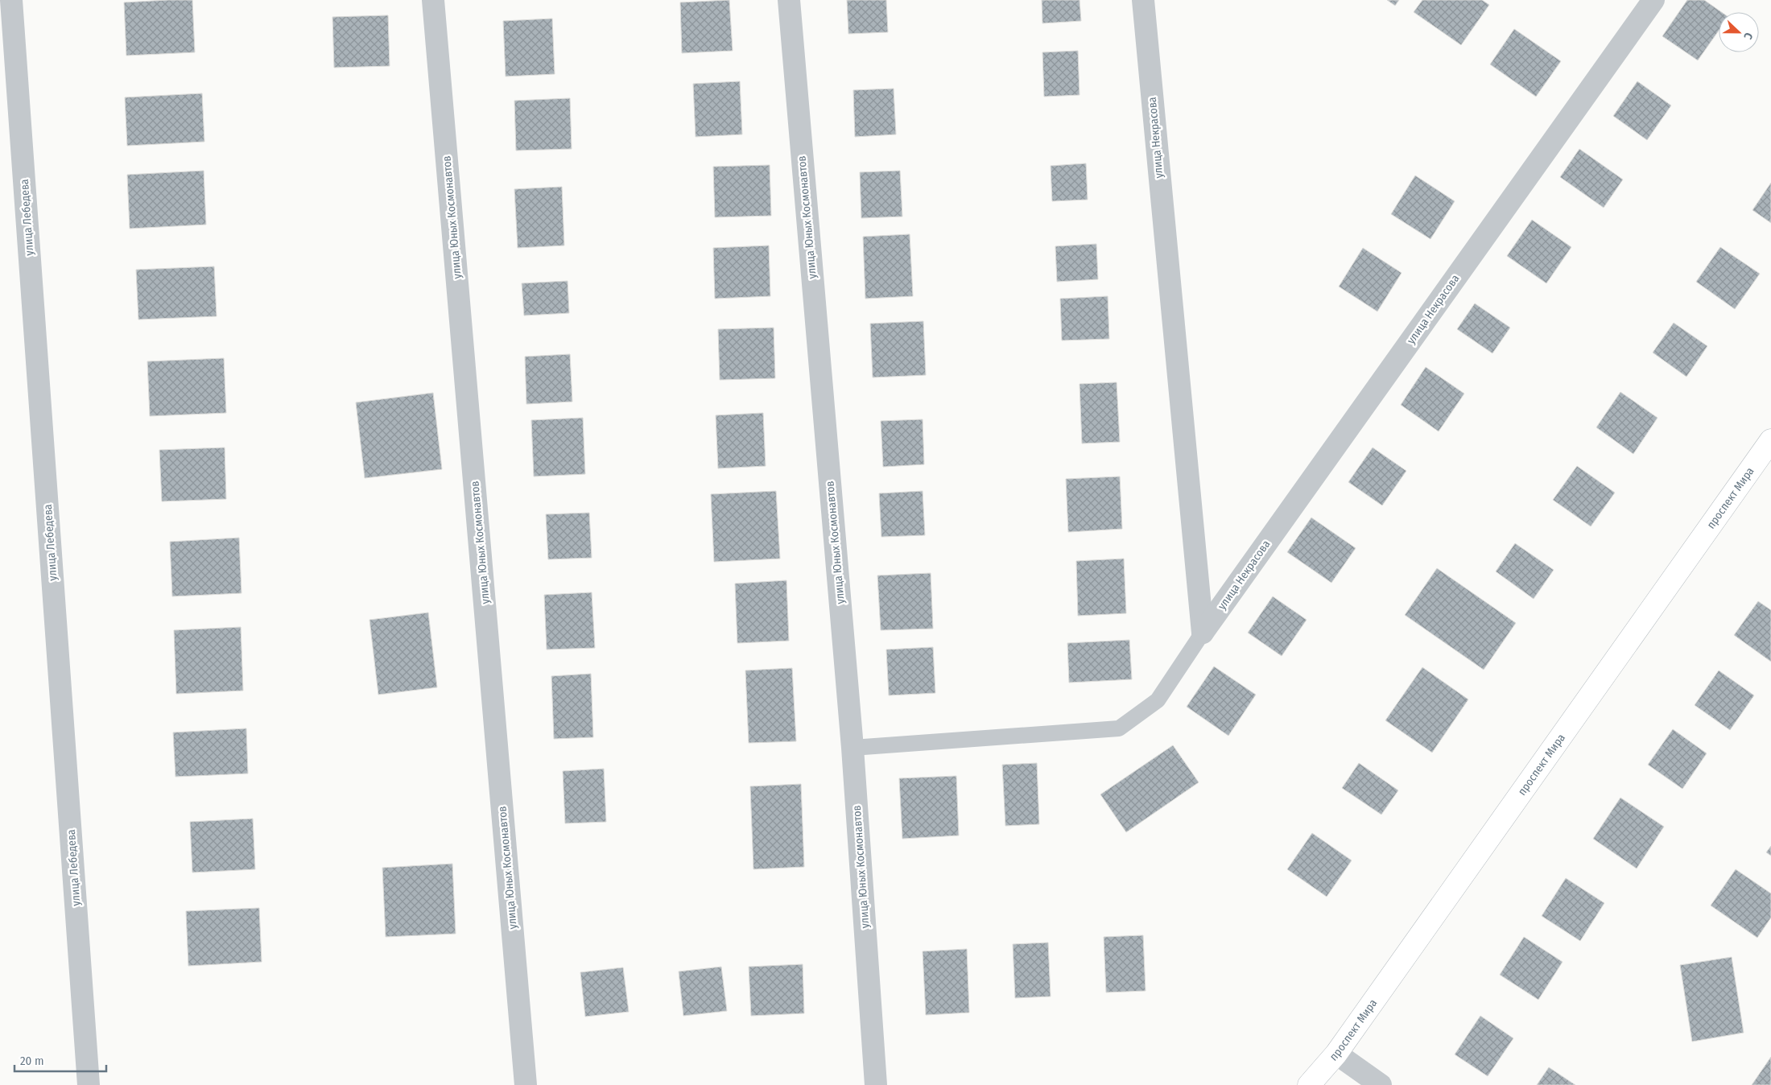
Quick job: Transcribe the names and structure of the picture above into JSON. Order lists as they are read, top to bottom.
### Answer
{
  "streets": {
    "main road": ["проспект Мира"],
    "street": ["улица Некрасова", "улица Лебедева", "улица Юных Космонавтов"]
  },
  "scale_bar": "20 m",
  "north": "right"
}
